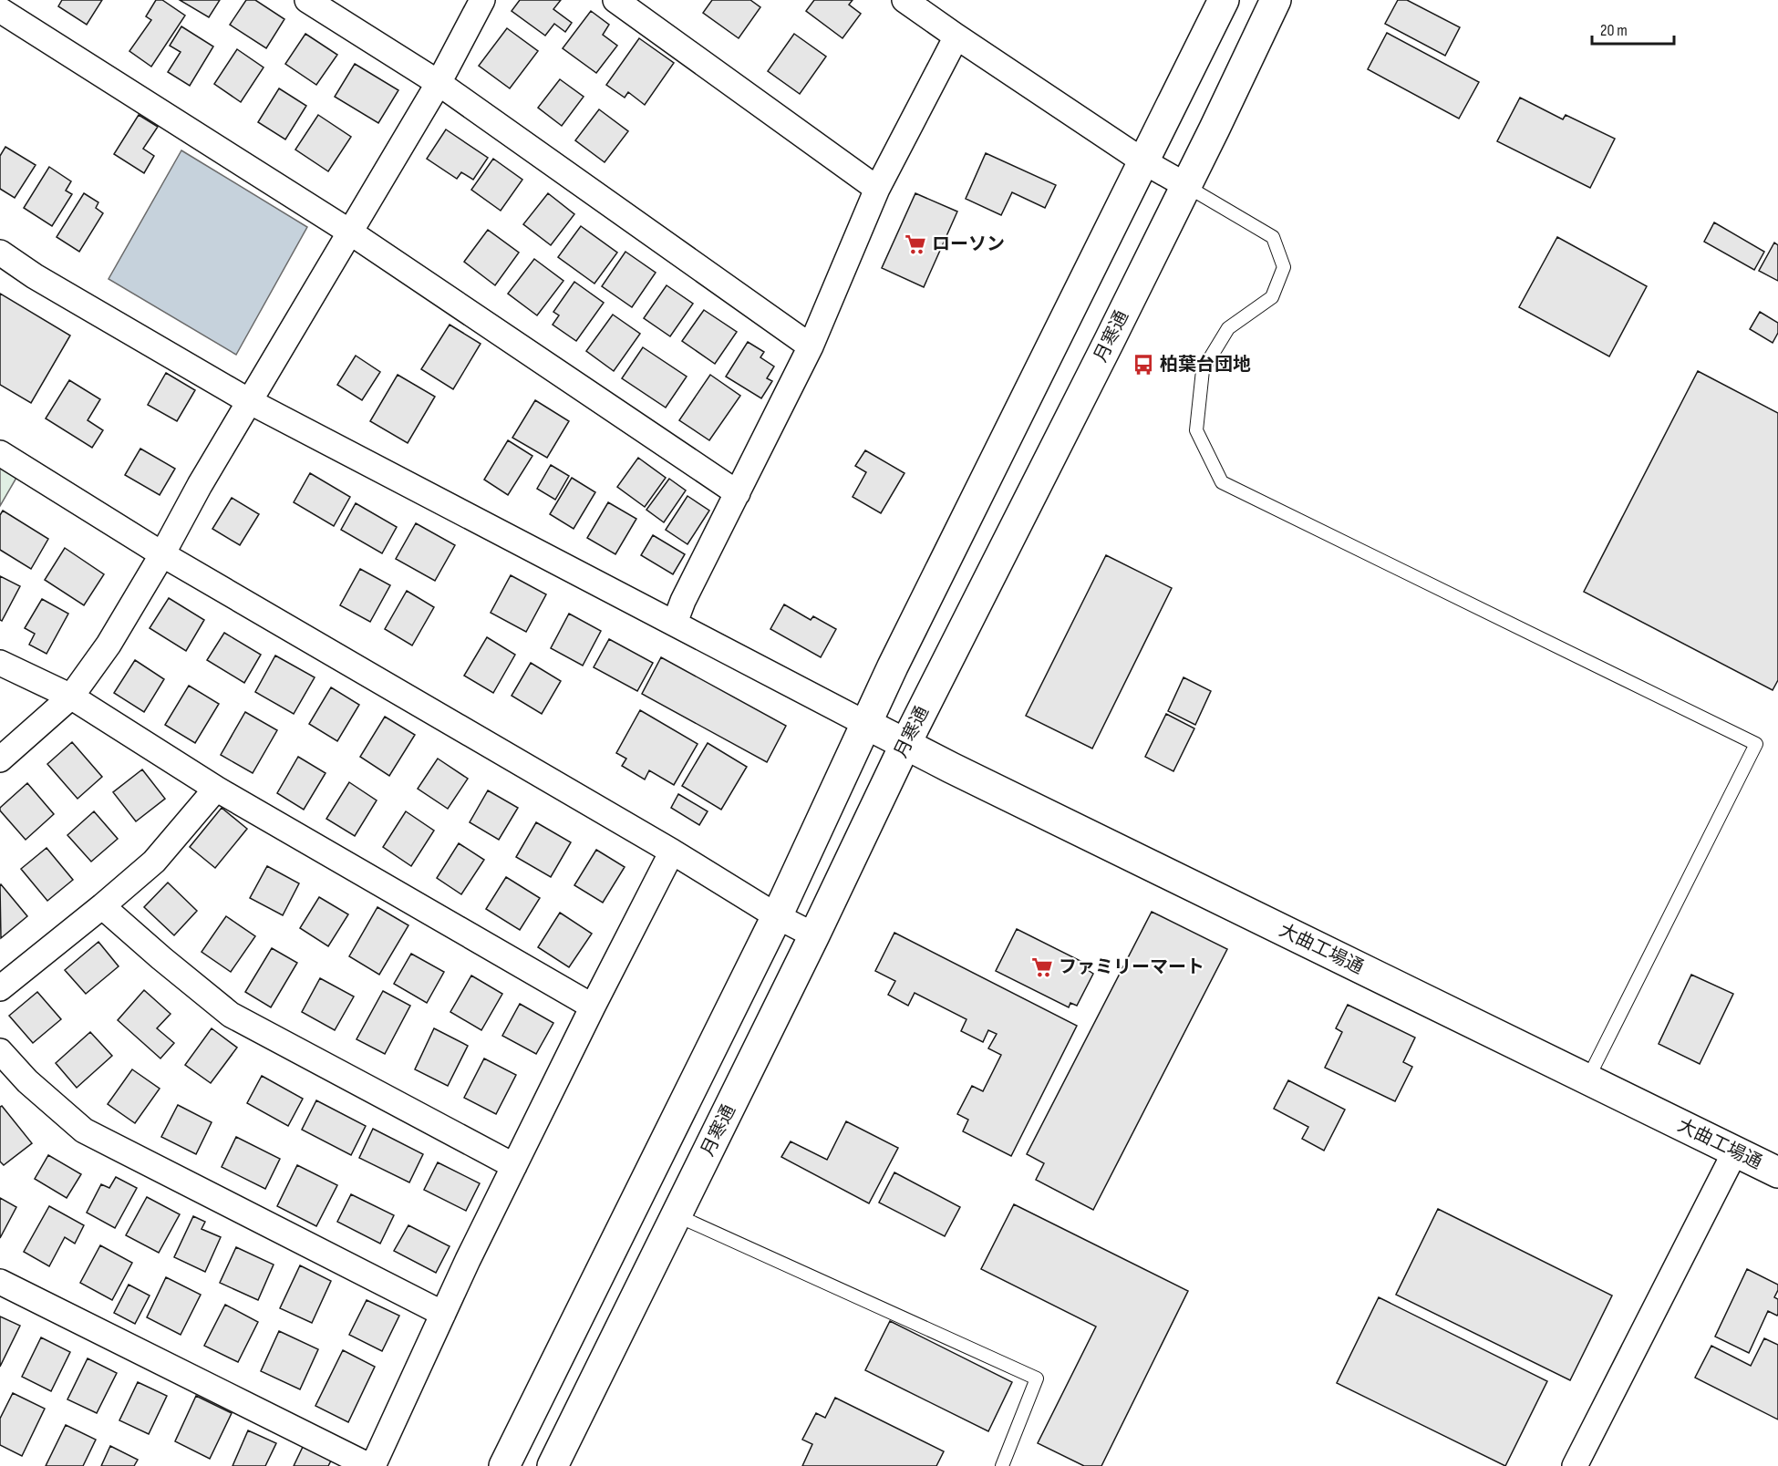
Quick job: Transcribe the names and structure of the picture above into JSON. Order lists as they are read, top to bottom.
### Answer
{
  "streets": {
    "main road": ["月寒通", "大曲工場通"]
  },
  "crossings": [
    ["月寒通", "大曲工場通"]
  ],
  "places": {
    "supermarket": ["ローソン", "ファミリーマート"],
    "bus stop": ["柏葉台団地"]
  },
  "scale_bar": "20 m"
}
